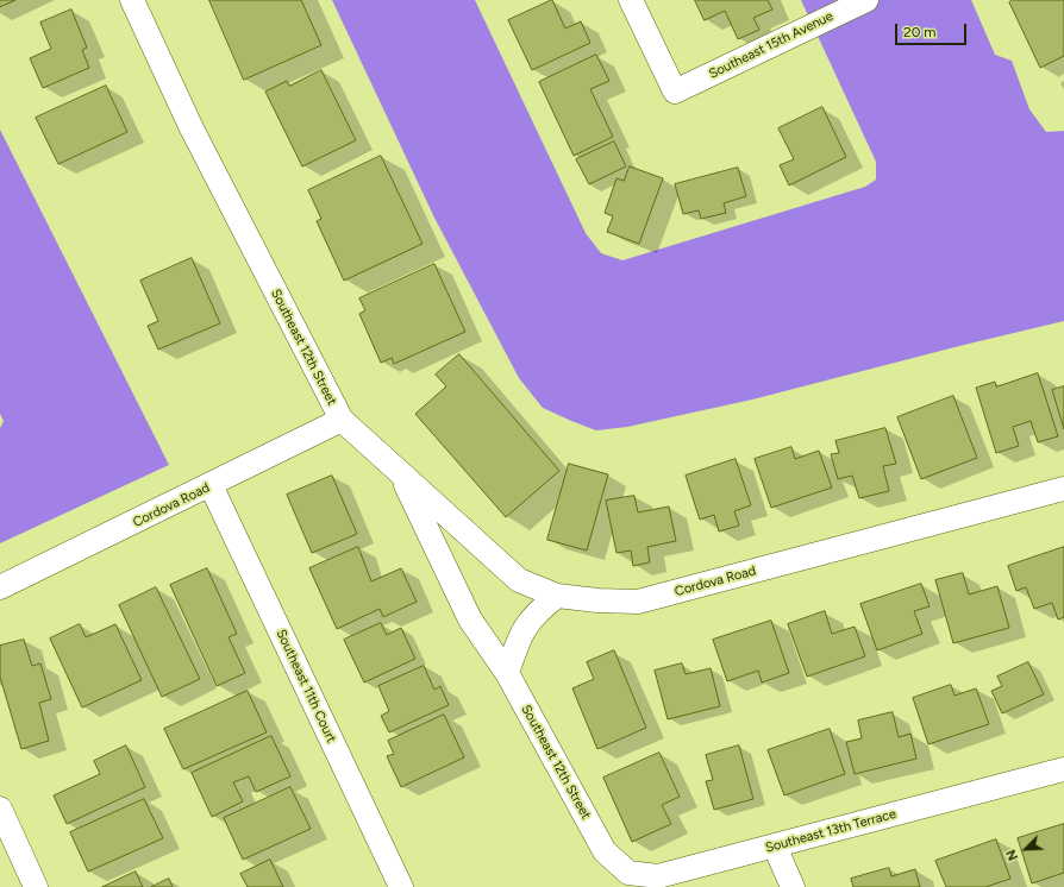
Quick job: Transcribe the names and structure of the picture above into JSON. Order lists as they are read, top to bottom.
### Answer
{
  "streets": {
    "street": [
      "Southeast 15th Avenue",
      "Southeast 12th Street",
      "Cordova Road",
      "Southeast 11th Court",
      "Southeast 13th Terrace"
    ]
  },
  "crossings": [
    ["Southeast 12th Street", "Cordova Road"],
    ["Southeast 12th Street", "Southeast 13th Terrace"],
    ["Cordova Road", "Southeast 11th Court"]
  ],
  "scale_bar": "20 m",
  "north": "bottom left"
}
